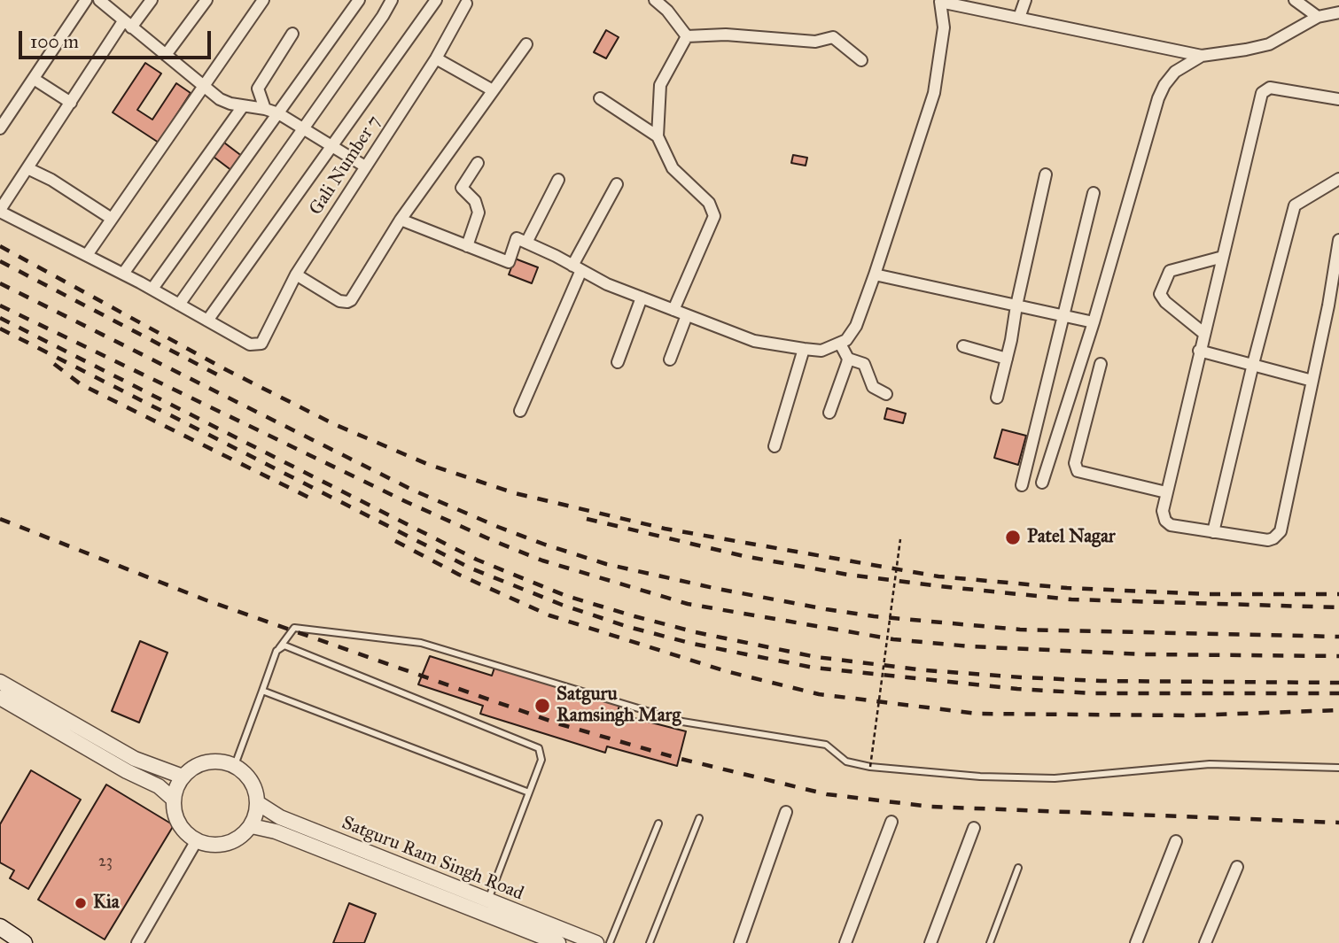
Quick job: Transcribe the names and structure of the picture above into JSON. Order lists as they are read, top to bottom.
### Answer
{
  "streets": {
    "street": ["Gali Number 7", "Satguru Ram Singh Road"]
  },
  "places": ["Patel Nagar", "Satguru Ramsingh Marg", "Kia"],
  "house_numbers": ["23"],
  "scale_bar": "100 m"
}
